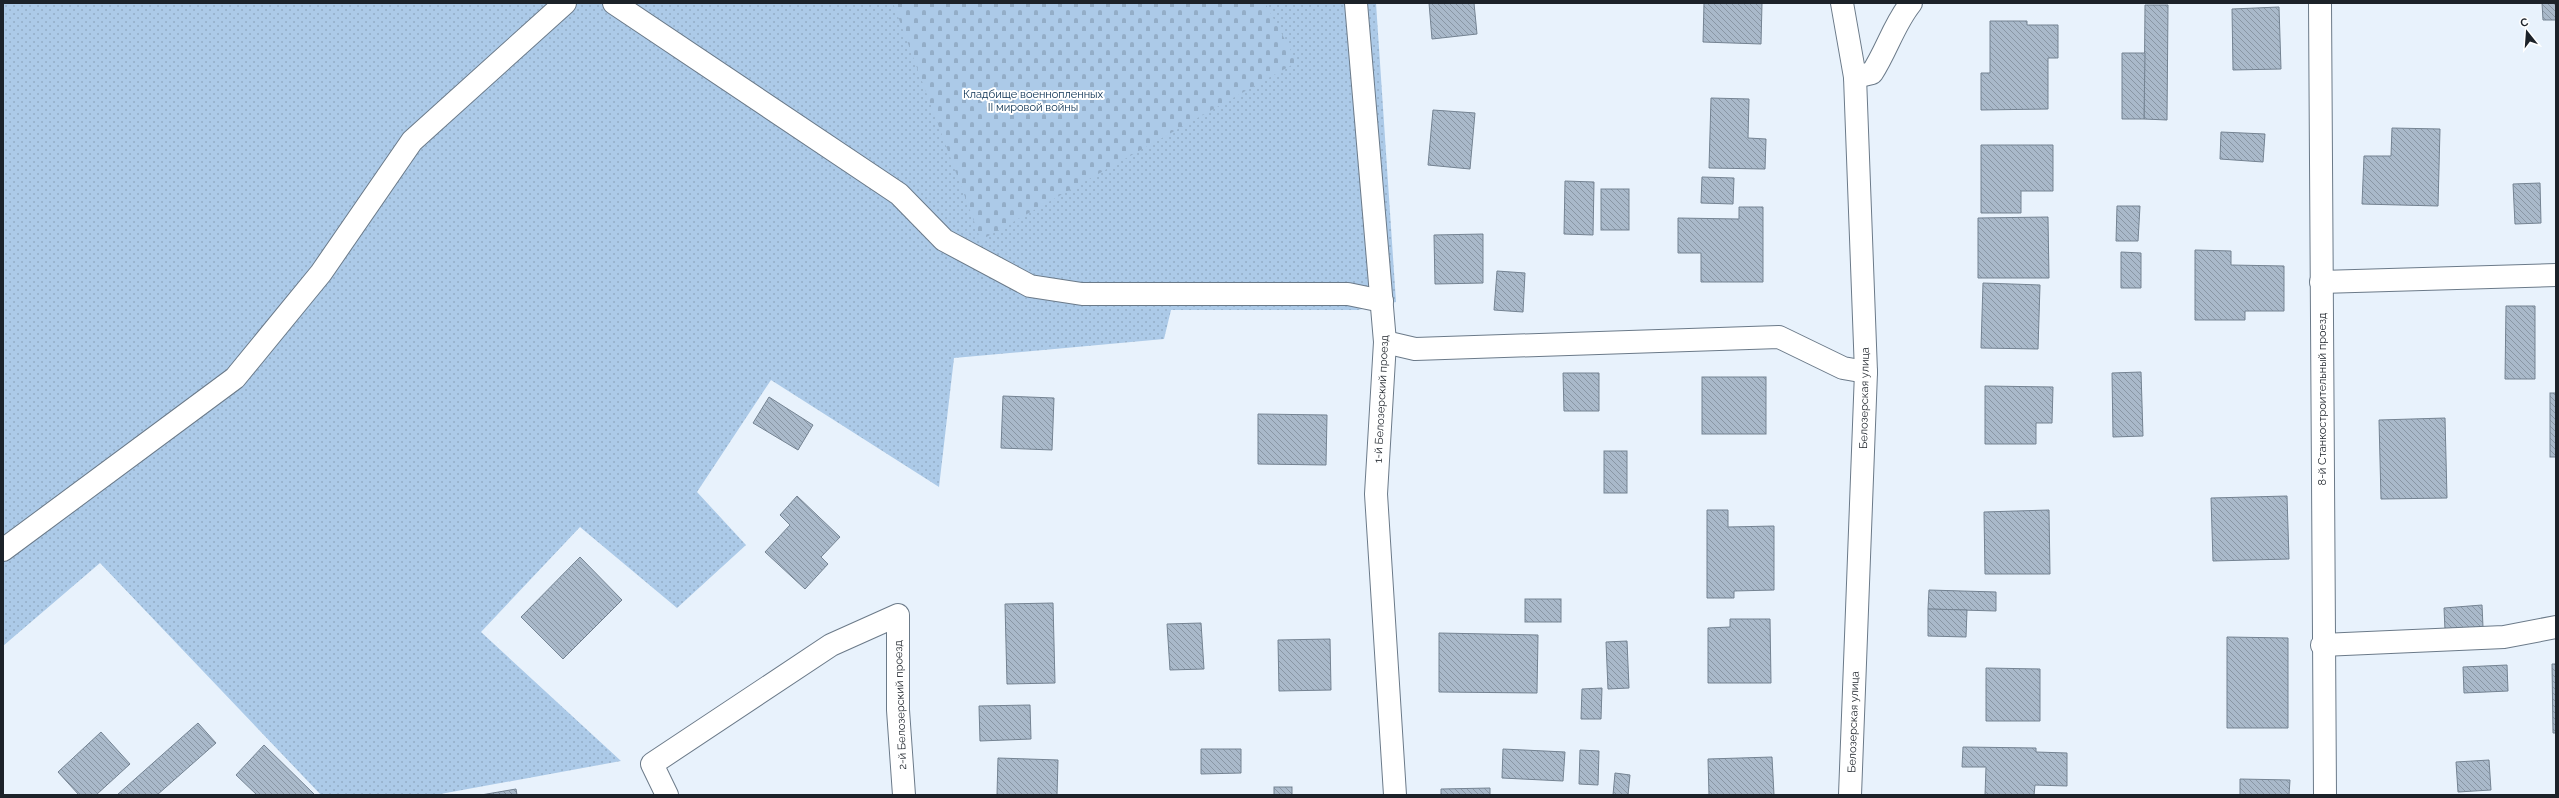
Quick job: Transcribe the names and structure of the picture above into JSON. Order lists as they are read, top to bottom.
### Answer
{
  "streets": {
    "street": [
      "Белозерская улица",
      "1-й Белозерский проезд",
      "8-й Станкостроительный проезд",
      "2-й Белозерский проезд"
    ]
  },
  "parks": ["Кладбище военнопленных II мировой войны"],
  "north": "top"
}
